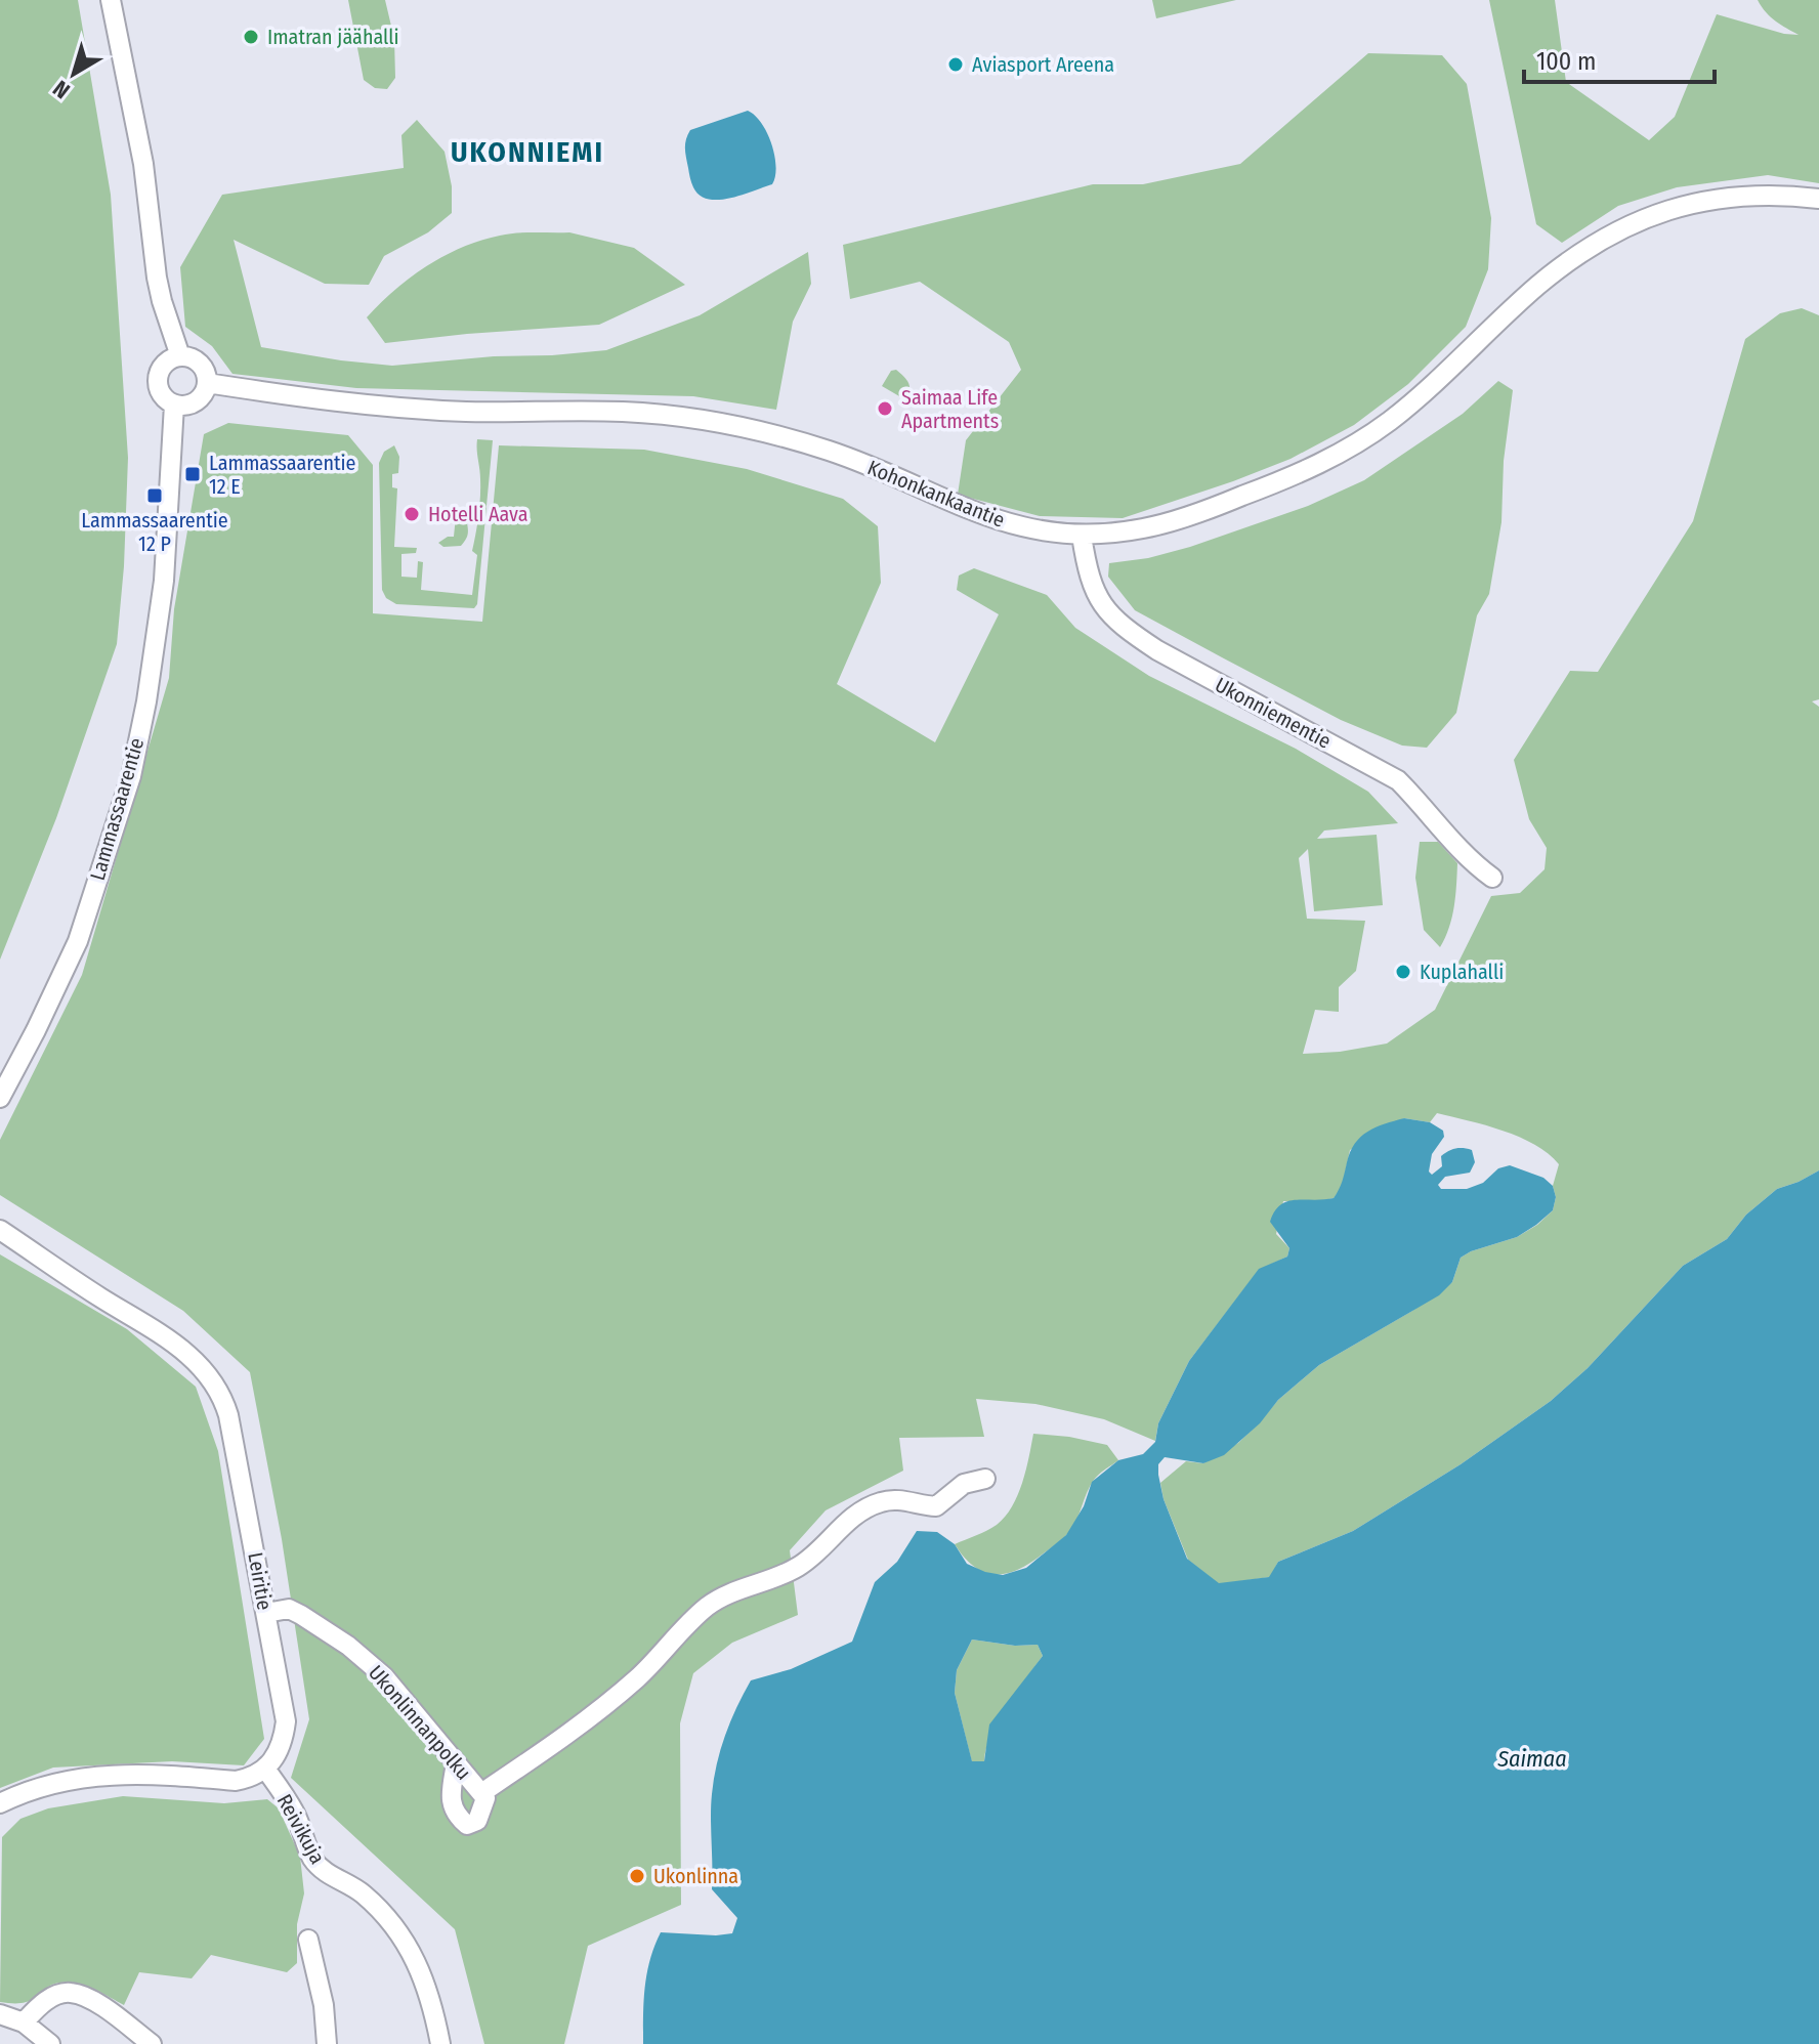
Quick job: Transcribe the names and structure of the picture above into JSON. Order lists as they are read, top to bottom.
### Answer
{
  "streets": {
    "street": [
      "Kohonkankaantie",
      "Ukonniementie",
      "Lammassaarentie",
      "Leiritie",
      "Ukonlinnanpolku",
      "Reivikuja"
    ]
  },
  "crossings": [
    ["Kohonkankaantie", "Ukonniementie"],
    ["Kohonkankaantie", "Lammassaarentie"],
    ["Leiritie", "Ukonlinnanpolku"],
    ["Leiritie", "Reivikuja"]
  ],
  "districts": ["UKONNIEMI"],
  "water": ["Saimaa"],
  "places": {
    "other": [
      "Imatran jäähalli",
      "Aviasport Areena",
      "Saimaa Life Apartments",
      "Hotelli Aava",
      "Kuplahalli",
      "Ukonlinna"
    ],
    "transit": ["Lammassaarentie 12 E", "Lammassaarentie 12 P"]
  },
  "scale_bar": "100 m",
  "north": "bottom left"
}
